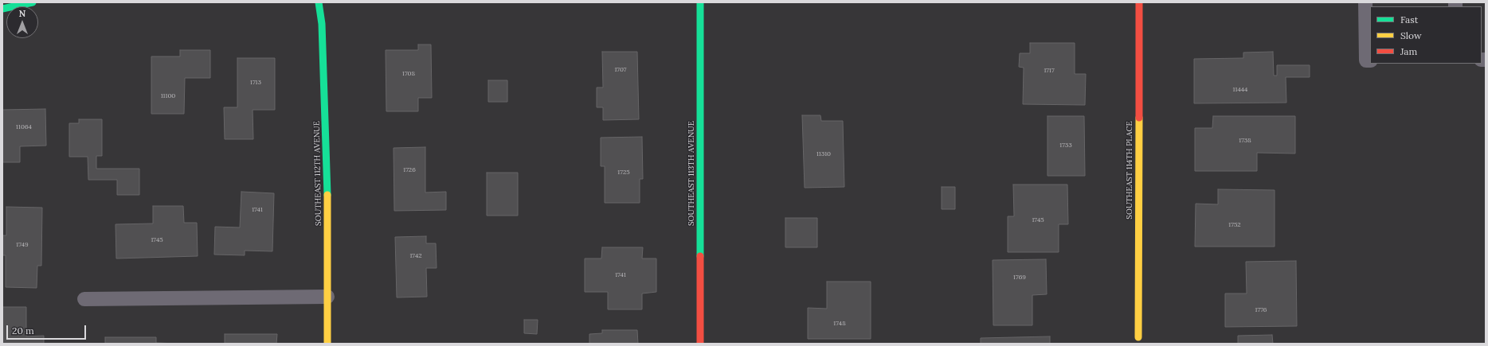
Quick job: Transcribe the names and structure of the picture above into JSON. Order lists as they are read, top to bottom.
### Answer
{
  "streets": {
    "street": ["SOUTHEAST 114TH PLACE", "SOUTHEAST 112TH AVENUE", "SOUTHEAST 113TH AVENUE"]
  },
  "house_numbers": [
    "1707",
    "1717",
    "1708",
    "1713",
    "11444",
    "11100",
    "11064",
    "1738",
    "1733",
    "11310",
    "1726",
    "1725",
    "1741",
    "1745",
    "1752",
    "1745",
    "1749",
    "1742",
    "1741",
    "1769",
    "1776",
    "1748"
  ],
  "legend": ["Fast", "Slow", "Jam"],
  "scale_bar": "20 m",
  "north": "top"
}
